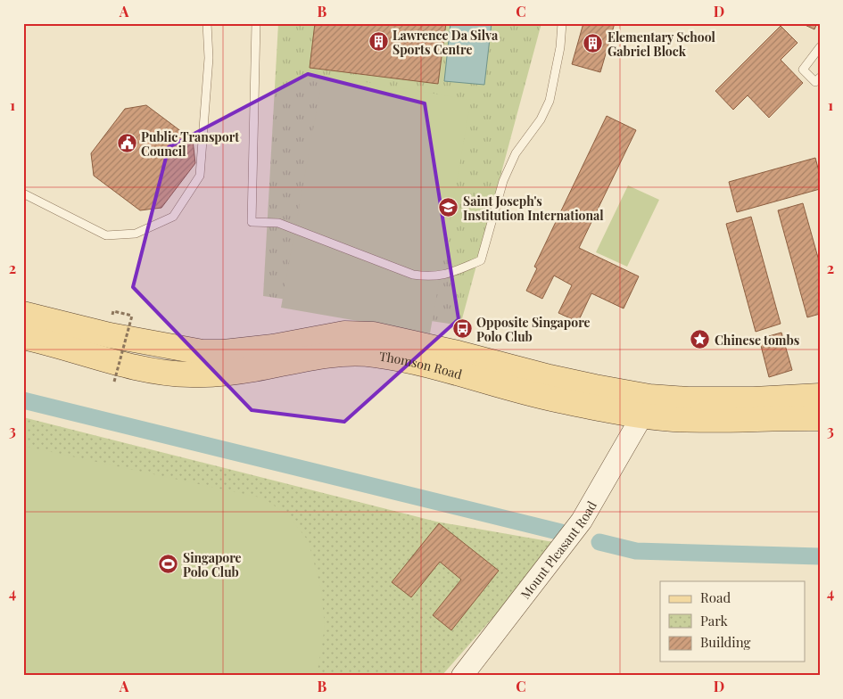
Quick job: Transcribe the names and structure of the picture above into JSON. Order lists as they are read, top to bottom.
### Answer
{
  "streets": {
    "main road": ["Thomson Road"],
    "street": ["Mount Pleasant Road"]
  },
  "crossings": [
    ["Thomson Road", "Mount Pleasant Road"]
  ],
  "places": {
    "building": ["Lawrence Da Silva Sports Centre", "Elementary School Gabriel Block"],
    "public building": ["Public Transport Council"],
    "school or university": ["Saint Joseph's Institution International"],
    "bus stop": ["Opposite Singapore Polo Club"],
    "place": ["Chinese tombs"],
    "sports": ["Singapore Polo Club"]
  },
  "legend": ["Road", "Park", "Building"],
  "grid": {
    "columns": [
      "A",
      "B",
      "C",
      "D"
    ],
    "rows": [
      "1",
      "2",
      "3",
      "4"
    ]
  }
}
